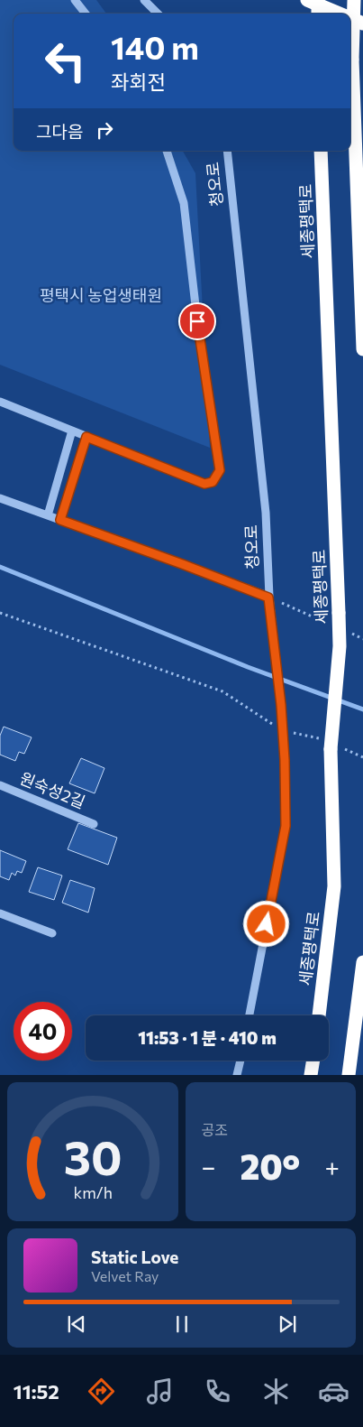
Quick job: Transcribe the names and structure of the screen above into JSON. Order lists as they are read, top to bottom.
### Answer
{
  "streets": {
    "highway": ["세종평택로"],
    "street": ["청오로", "원숙성2길"]
  },
  "parks": ["평택시 농업생태원"],
  "page": {
    "turn": ["140 m", "좌회전"],
    "then": "그다음",
    "limit": "40",
    "trip": "11:53 · 1 분 · 410 m",
    "tile": "공조",
    "heat": ["−", "20°", "+"],
    "song": ["Static Love", "Velvet Ray"],
    "tabs": "11:52",
    "gauge": ["30", "km/h"]
  }
}
